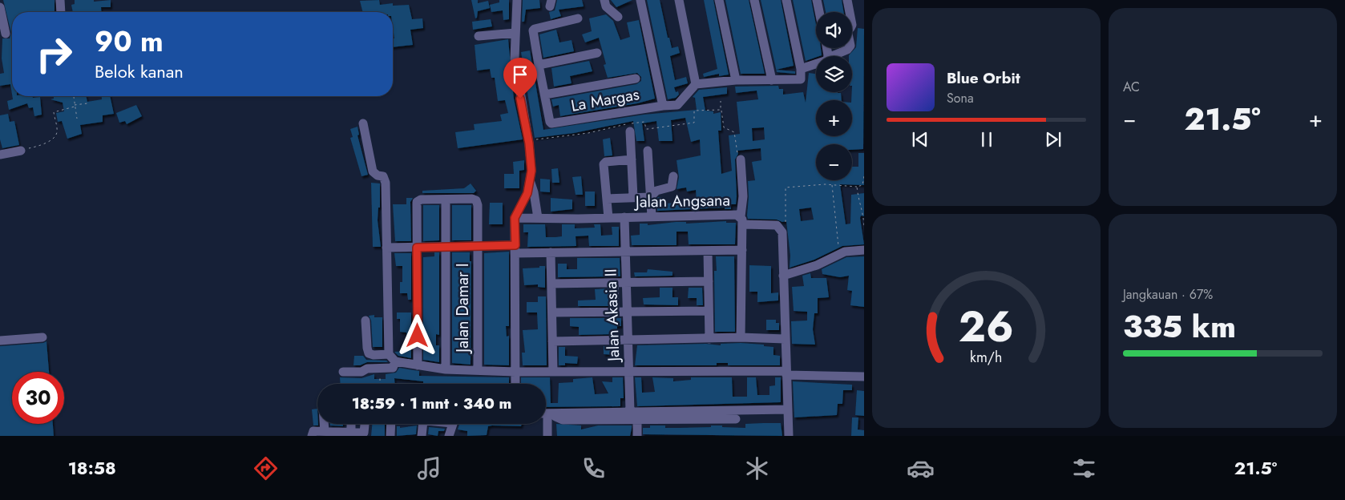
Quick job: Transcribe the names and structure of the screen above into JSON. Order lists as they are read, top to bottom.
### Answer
{
  "streets": {
    "street": [
      "La Margas",
      "Jalan Angsana",
      "Jalan Damar I",
      "Jalan Akasia II"
    ]
  },
  "crossings": [
    ["Jalan Angsana", "Jalan Akasia II"]
  ],
  "page": {
    "tile": [
      "AC",
      ["Jangkauan · 67%", "335 km"]
    ],
    "map_buttons": ["+", "−"],
    "turn": ["90 m", "Belok kanan"],
    "song": ["Blue Orbit", "Sona"],
    "heat": ["−", "21.5°", "+"],
    "limit": "30",
    "trip": "18:59 · 1 mnt · 340 m",
    "tabs": ["18:58", "21.5°"],
    "gauge": ["26", "km/h"]
  }
}
